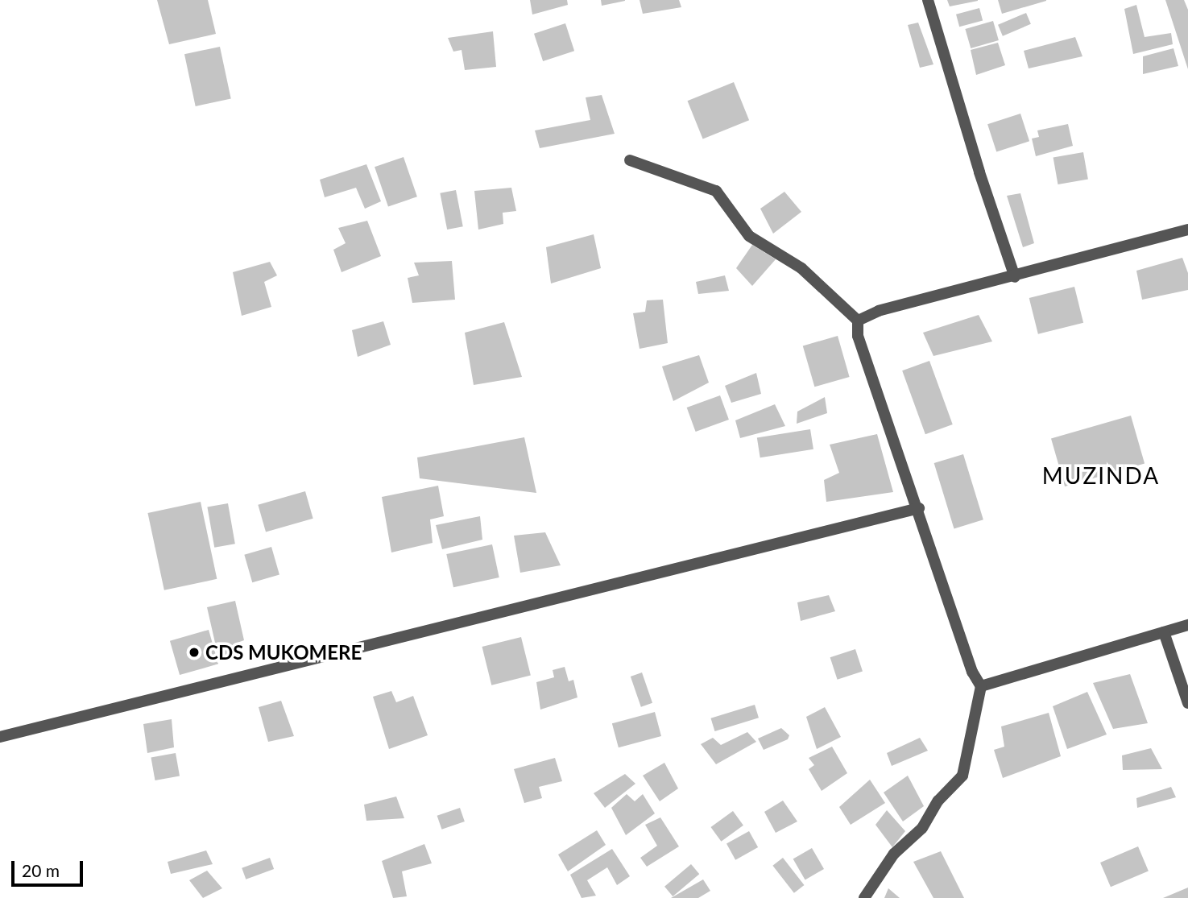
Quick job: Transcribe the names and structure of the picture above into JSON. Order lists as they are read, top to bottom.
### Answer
{
  "districts": ["MUZINDA"],
  "places": ["CDS MUKOMERE"],
  "scale_bar": "20 m"
}
